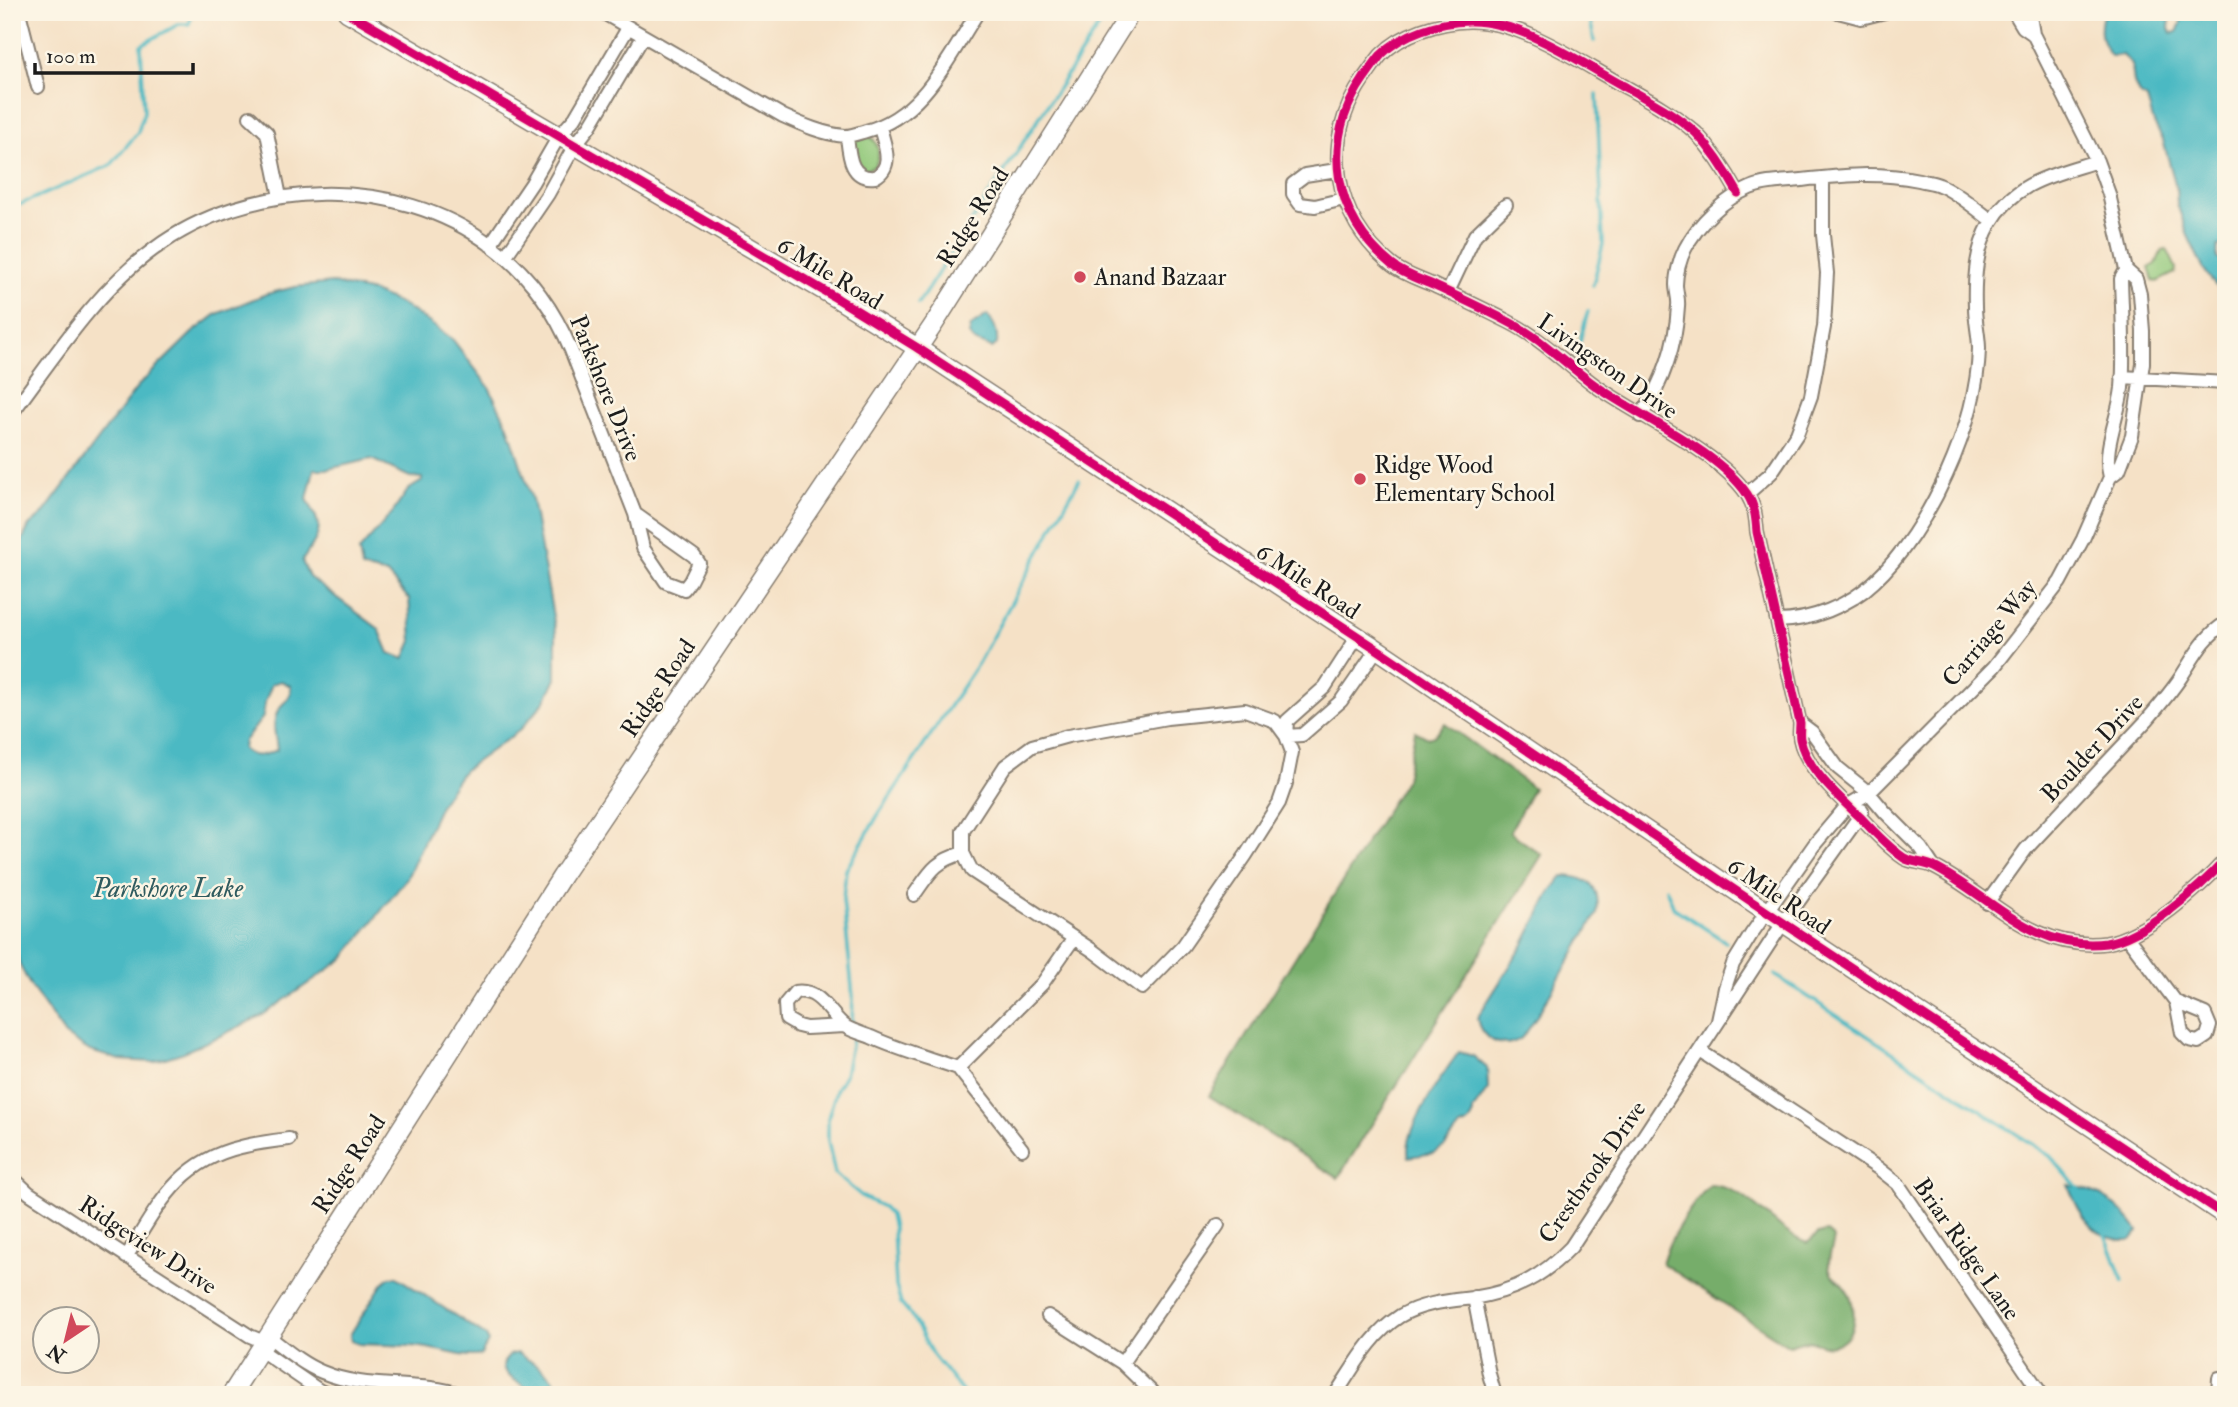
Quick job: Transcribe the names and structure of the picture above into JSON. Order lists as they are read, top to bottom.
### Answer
{
  "streets": {
    "street": [
      "Ridge Road",
      "6 Mile Road",
      "Livingston Drive",
      "Parkshore Drive",
      "Carriage Way",
      "Boulder Drive",
      "Crestbrook Drive",
      "Ridgeview Drive",
      "Briar Ridge Lane"
    ]
  },
  "crossings": [
    ["Ridge Road", "6 Mile Road"],
    ["Ridge Road", "Ridgeview Drive"],
    ["6 Mile Road", "Carriage Way"],
    ["6 Mile Road", "Crestbrook Drive"],
    ["Livingston Drive", "Carriage Way"],
    ["Carriage Way", "Crestbrook Drive"],
    ["Crestbrook Drive", "Briar Ridge Lane"]
  ],
  "water": ["Parkshore Lake"],
  "places": ["Anand Bazaar", "Ridge Wood Elementary School"],
  "scale_bar": "100 m",
  "north": "bottom left"
}
